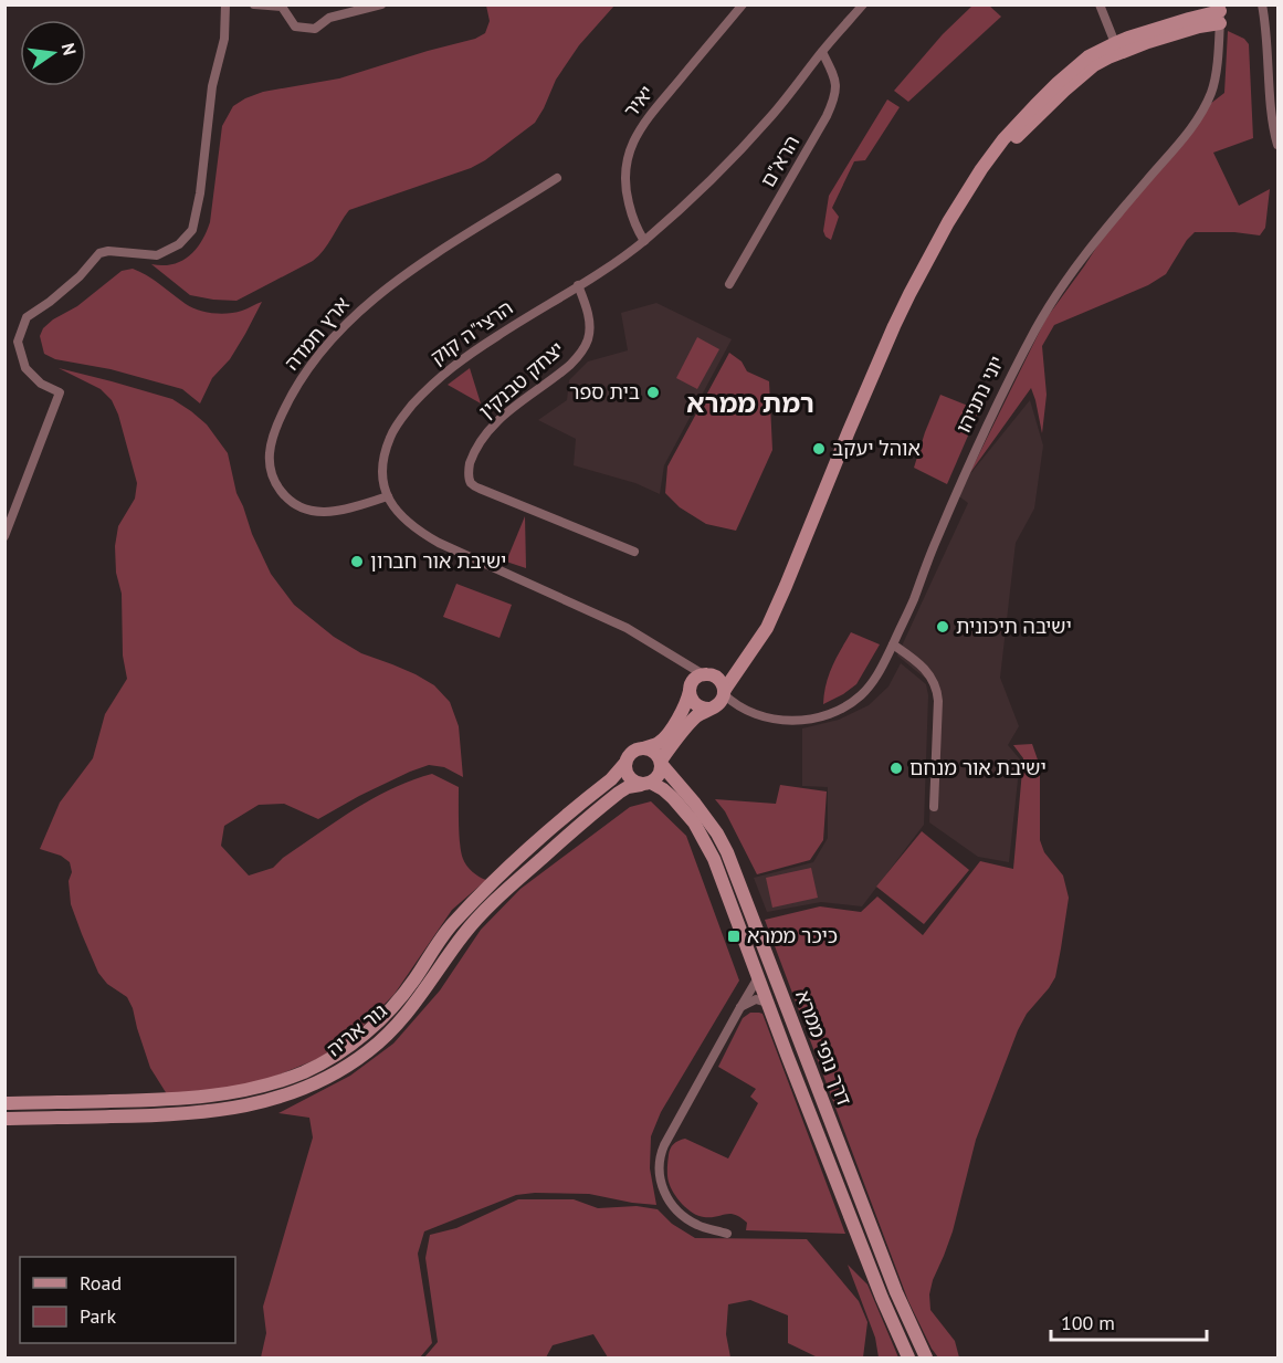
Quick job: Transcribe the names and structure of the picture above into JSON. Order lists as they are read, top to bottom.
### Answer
{
  "streets": {
    "main road": ["גור אריה", "דרך נופי ממרא"],
    "street": [
      "יאיר",
      "הרא\"ם",
      "הרצי\"ה קוק",
      "ארץ חמדה",
      "יצחק טבנקין",
      "יוני נתניהו"
    ]
  },
  "crossings": [
    ["יאיר", "הרצי\"ה קוק"],
    ["הרא\"ם", "הרצי\"ה קוק"],
    ["הרצי\"ה קוק", "ארץ חמדה"],
    ["הרצי\"ה קוק", "יצחק טבנקין"],
    ["גור אריה", "דרך נופי ממרא"]
  ],
  "districts": ["רמת ממרא"],
  "places": {
    "other": [
      "בית ספר",
      "אוהל יעקב",
      "ישיבת אור חברון",
      "ישיבה תיכונית",
      "ישיבת אור מנחם"
    ],
    "transit": ["כיכר ממרא"]
  },
  "legend": ["Road", "Park"],
  "scale_bar": "100 m",
  "north": "right"
}
